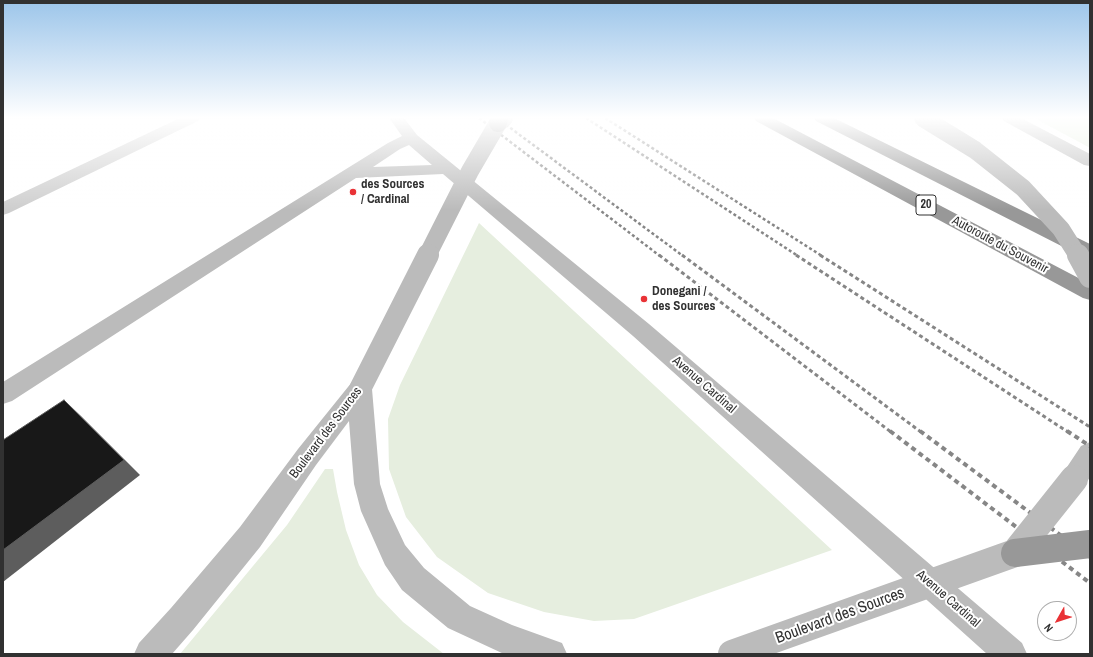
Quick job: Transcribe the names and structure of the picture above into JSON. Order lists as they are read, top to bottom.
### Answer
{
  "streets": {
    "highway": ["20", "Autoroute du Souvenir"],
    "main road": ["Avenue Cardinal", "Boulevard des Sources"]
  },
  "places": ["des Sources / Cardinal", "Donegani / des Sources"],
  "north": "bottom left"
}
